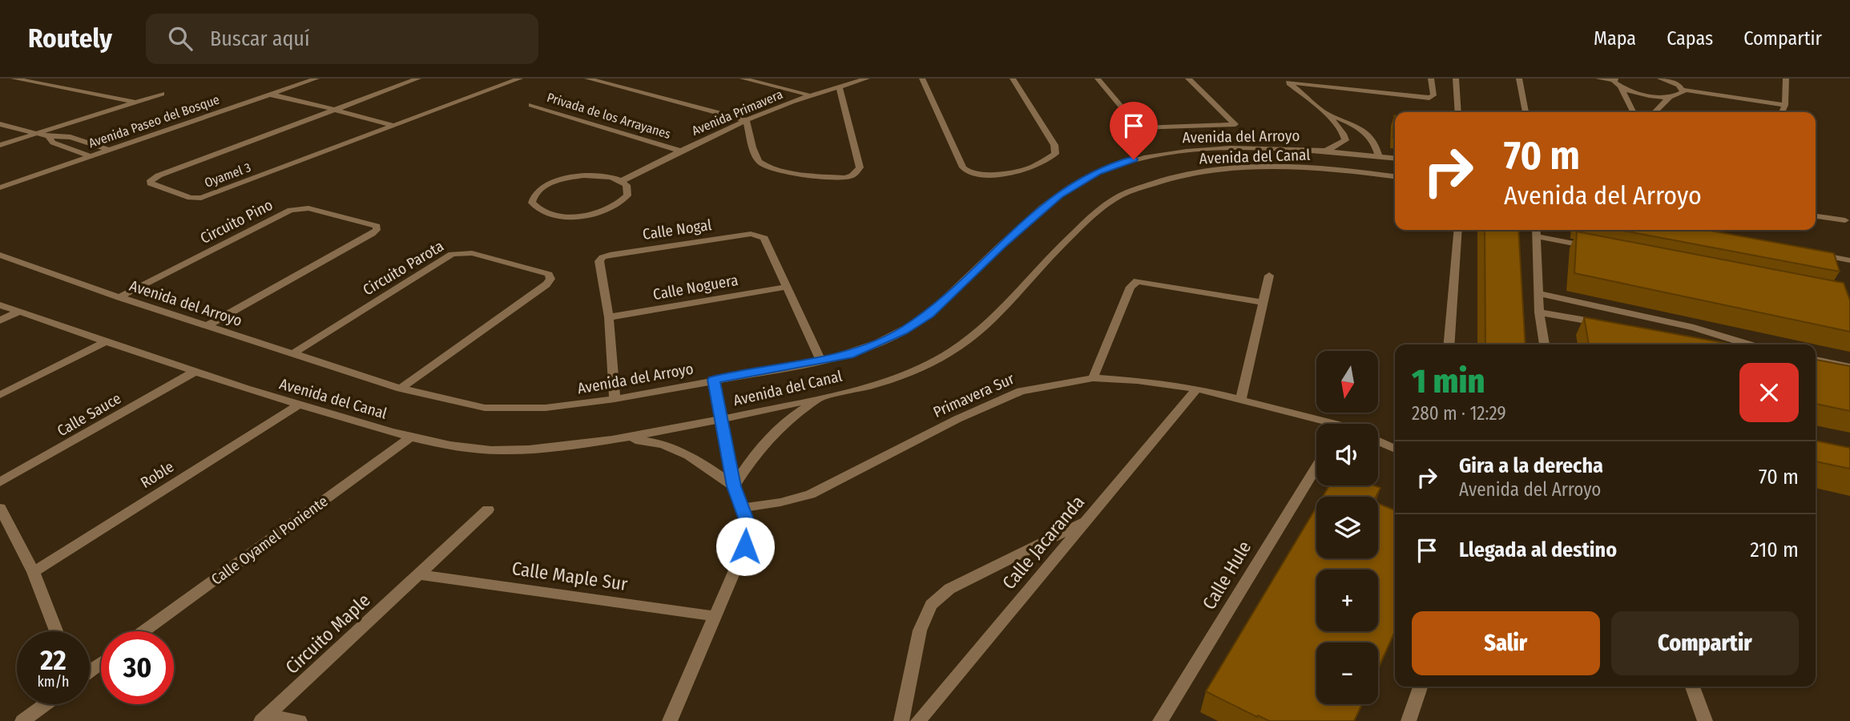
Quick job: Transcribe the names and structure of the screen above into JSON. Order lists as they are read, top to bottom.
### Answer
{
  "streets": {
    "street": [
      "Avenida Primavera",
      "Privada de los Arrayanes",
      "Avenida Paseo del Bosque",
      "Avenida del Arroyo",
      "Avenida del Canal",
      "Oyamel 3",
      "Circuito Pino",
      "Calle Nogal",
      "Circuito Parota",
      "Calle Noguera",
      "Primavera Sur",
      "Calle Sauce",
      "Roble",
      "Calle Oyamel Poniente",
      "Calle Jacaranda",
      "Calle Hule",
      "Calle Maple Sur",
      "Circuito Maple"
    ]
  },
  "crossings": [
    ["Avenida Primavera", "Privada de los Arrayanes"],
    ["Avenida del Arroyo", "Circuito Pino"],
    ["Avenida del Arroyo", "Calle Nogal"],
    ["Avenida del Arroyo", "Circuito Parota"],
    ["Avenida del Canal", "Calle Sauce"],
    ["Avenida del Canal", "Roble"],
    ["Avenida del Canal", "Calle Oyamel Poniente"],
    ["Calle Nogal", "Calle Noguera"],
    ["Primavera Sur", "Calle Jacaranda"],
    ["Calle Maple Sur", "Circuito Maple"]
  ],
  "north": "bottom",
  "page": {
    "header": "Routely",
    "search": "Buscar aquí",
    "nav": ["Mapa", "Capas", "Compartir"],
    "turn": ["70 m", "Avenida del Arroyo"],
    "heading": ["1 min", "280 m · 12:29"],
    "map_buttons": ["+", "−"],
    "list": [
      {
        "name": "Gira a la derecha",
        "note": "Avenida del Arroyo",
        "value": "70 m"
      },
      {
        "name": "Llegada al destino",
        "value": "210 m"
      }
    ],
    "buttons": ["Salir", "Compartir"],
    "speed": "22 km/h",
    "limit": "30"
  }
}
